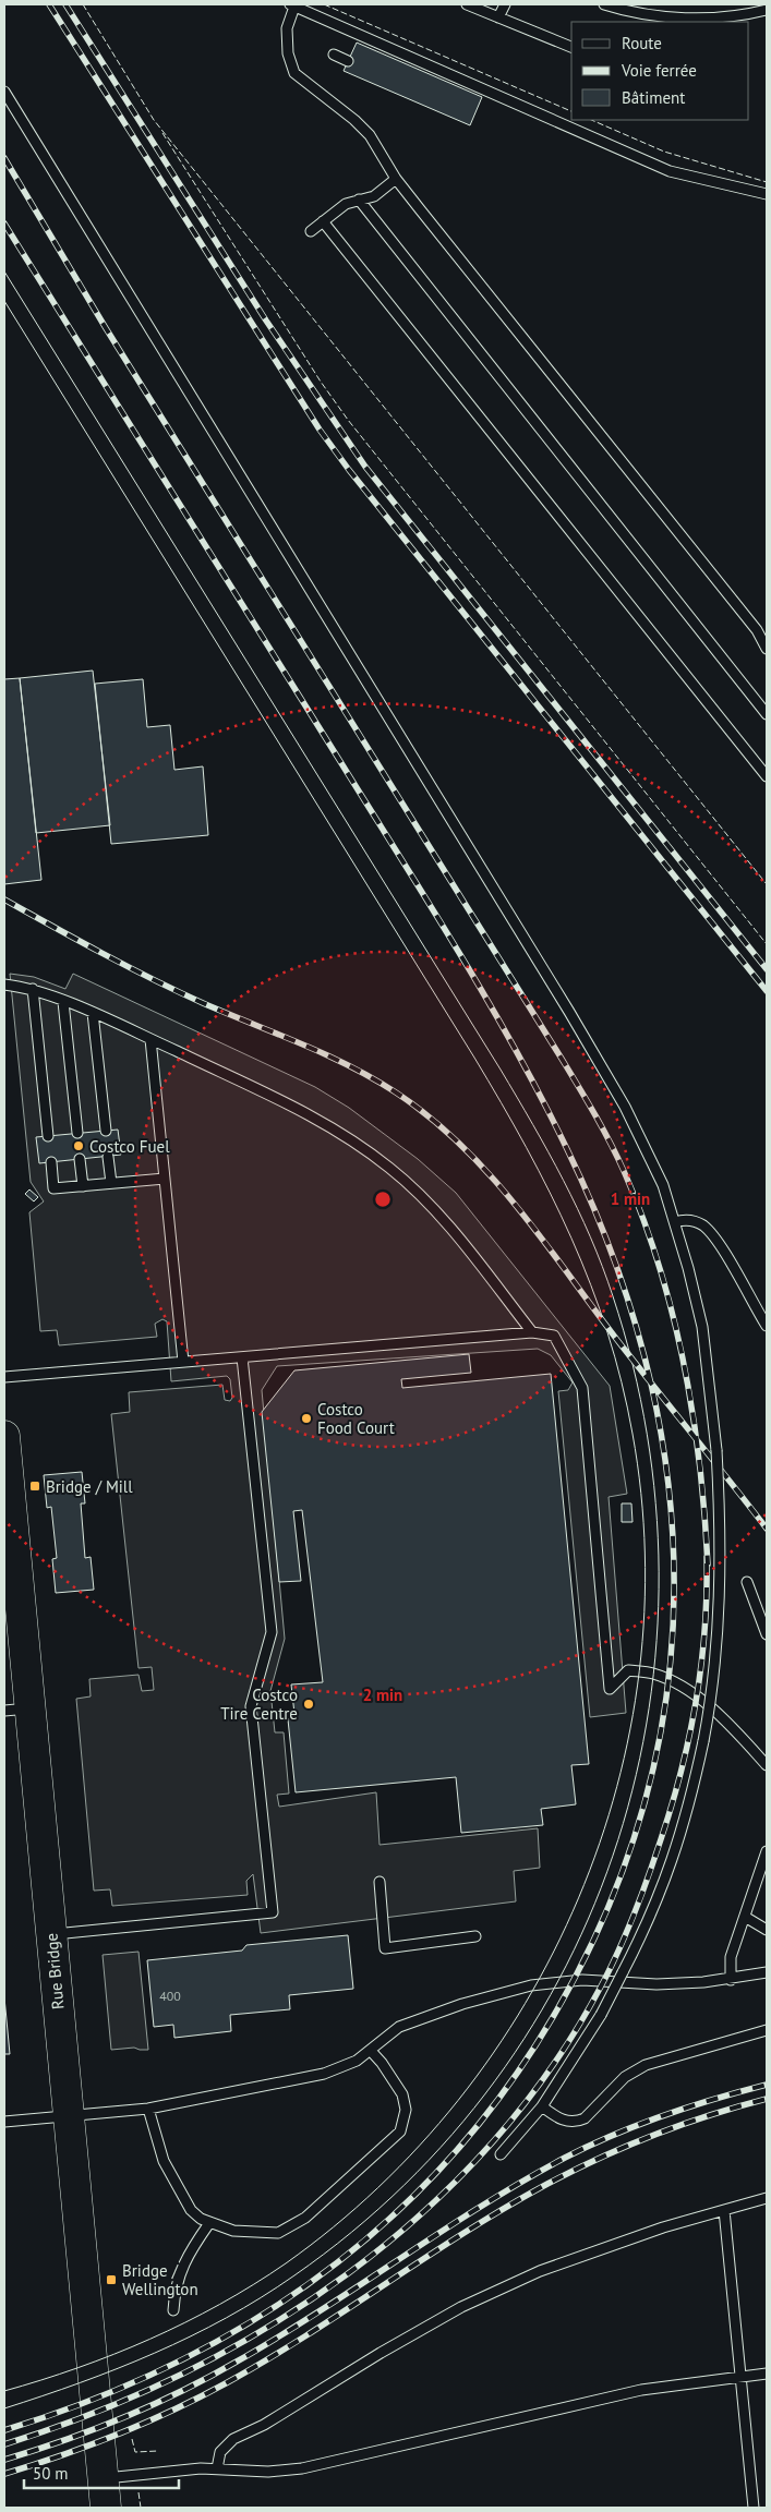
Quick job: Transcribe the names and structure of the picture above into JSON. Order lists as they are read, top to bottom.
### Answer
{
  "streets": {
    "main road": ["Rue Bridge"]
  },
  "places": {
    "other": ["Costco Fuel", "Costco Food Court", "Costco Tire Centre"],
    "transit": ["Bridge / Mill", "Bridge / Wellington"]
  },
  "house_numbers": ["400"],
  "legend": ["Route", "Voie ferrée", "Bâtiment"],
  "scale_bar": "50 m",
  "rings": ["1 min", "2 min"]
}
